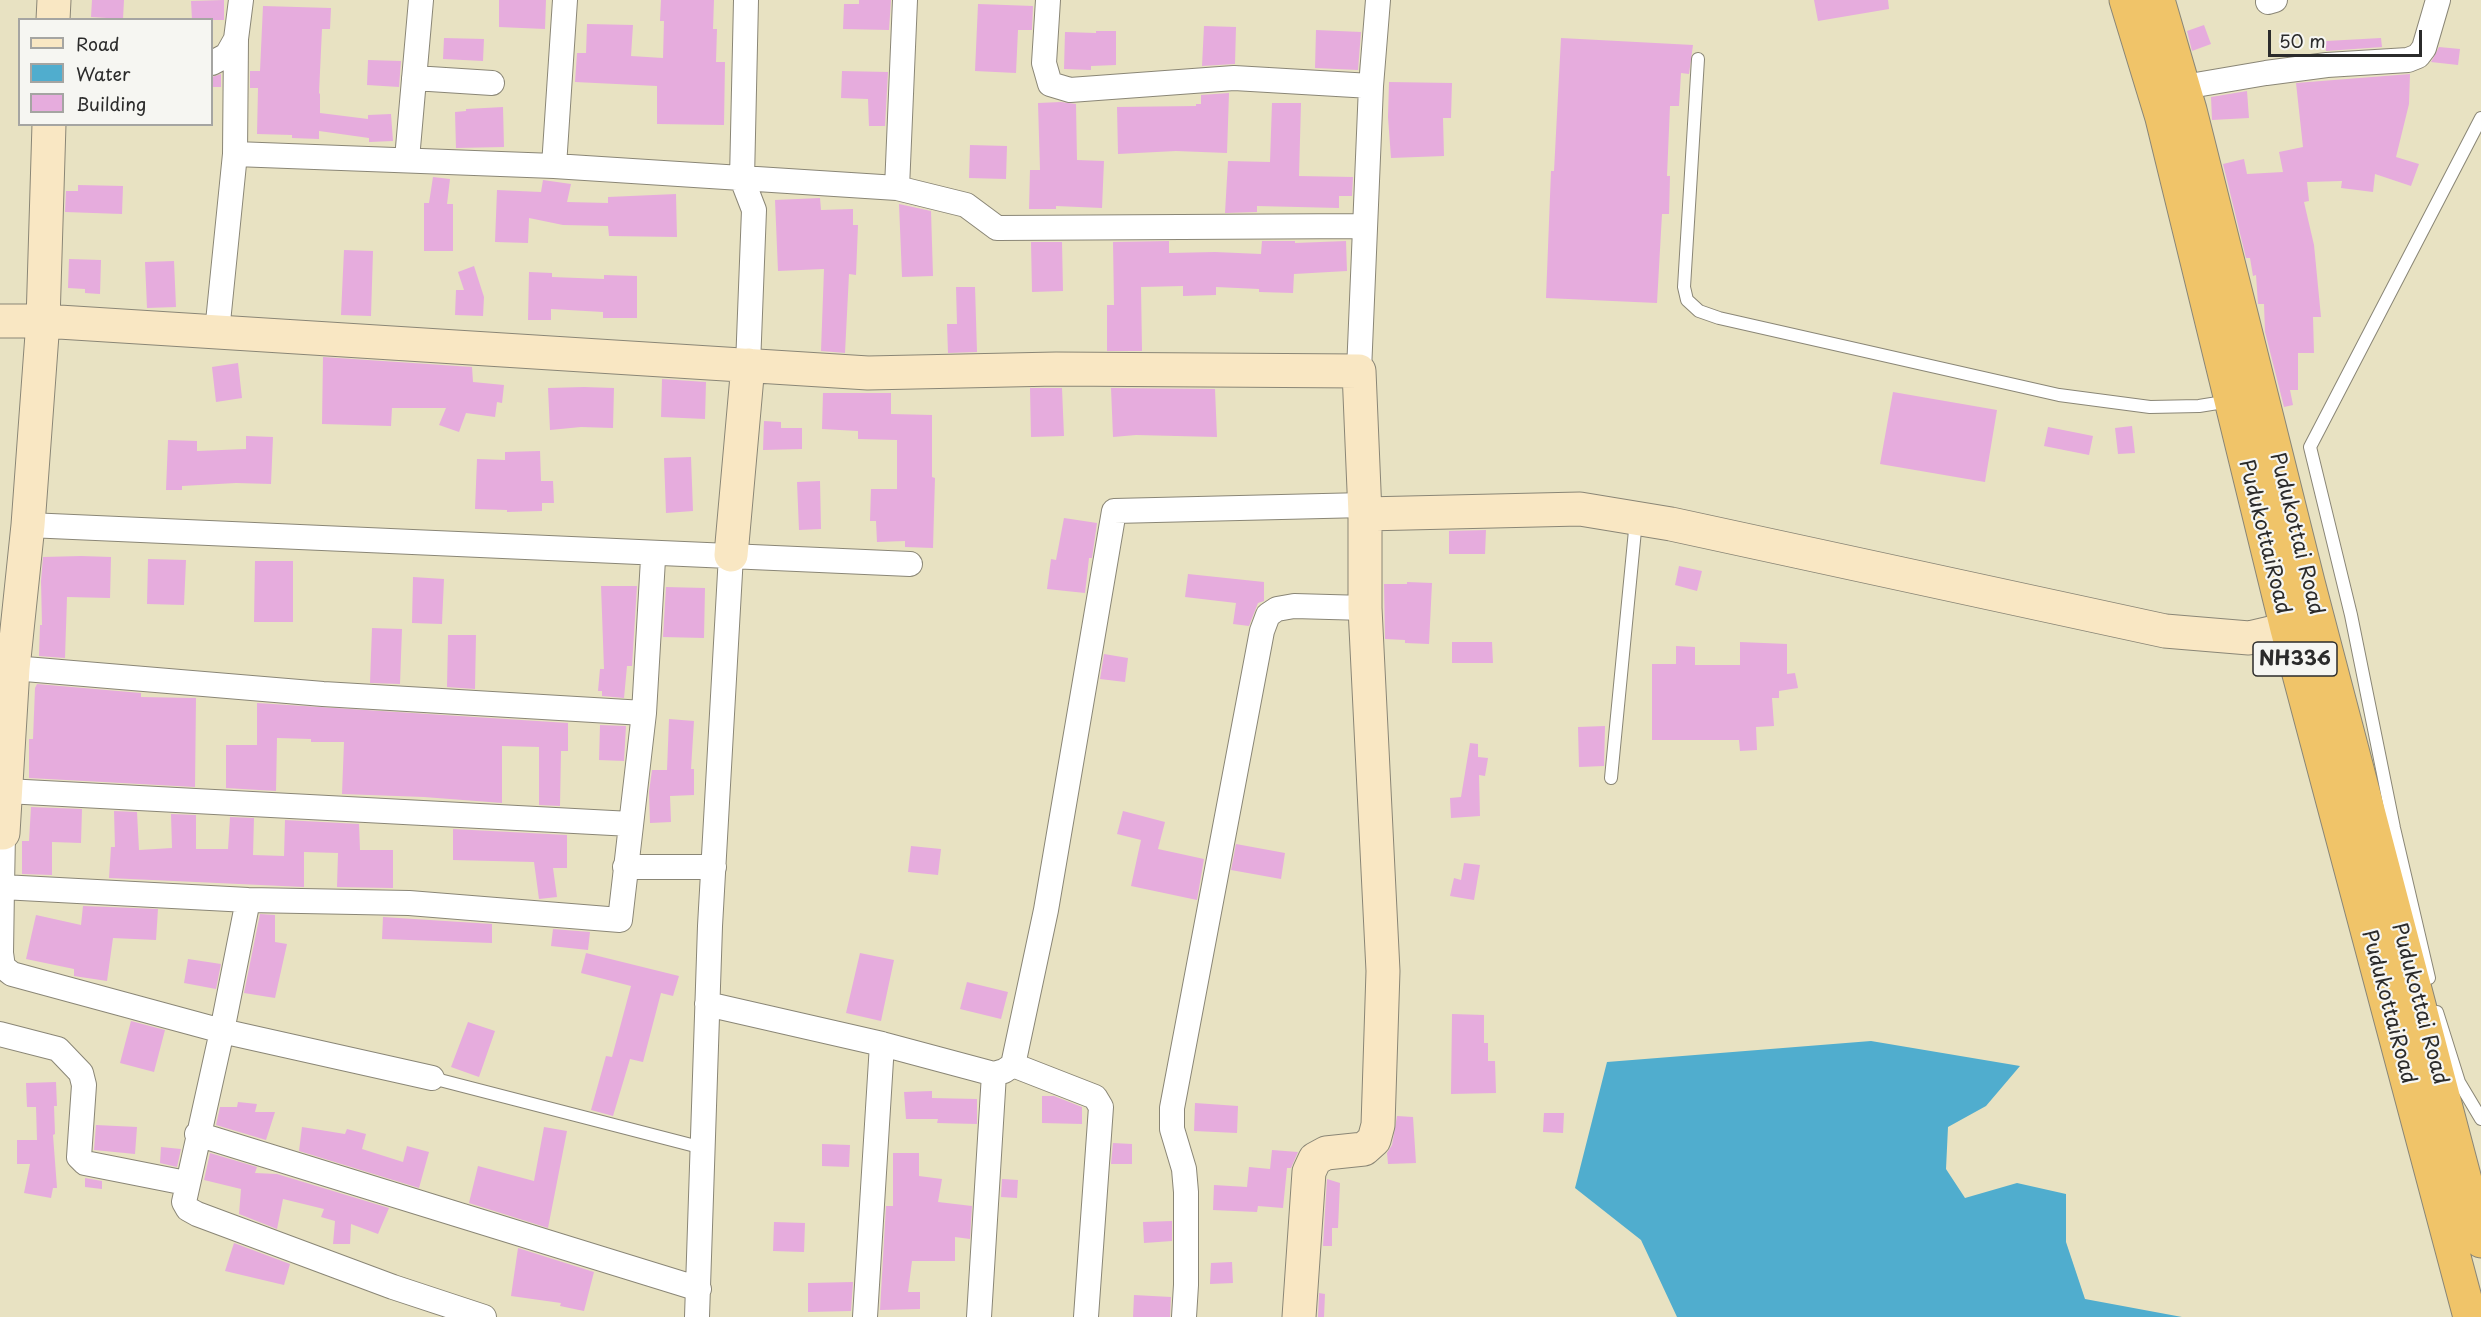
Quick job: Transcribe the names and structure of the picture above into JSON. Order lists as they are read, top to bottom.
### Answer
{
  "streets": {
    "highway": ["Pudukottai Road", "PudukottaiRoad", "NH336"]
  },
  "crossings": [
    ["Pudukottai Road", "PudukottaiRoad"]
  ],
  "legend": ["Road", "Water", "Building"],
  "scale_bar": "50 m"
}
